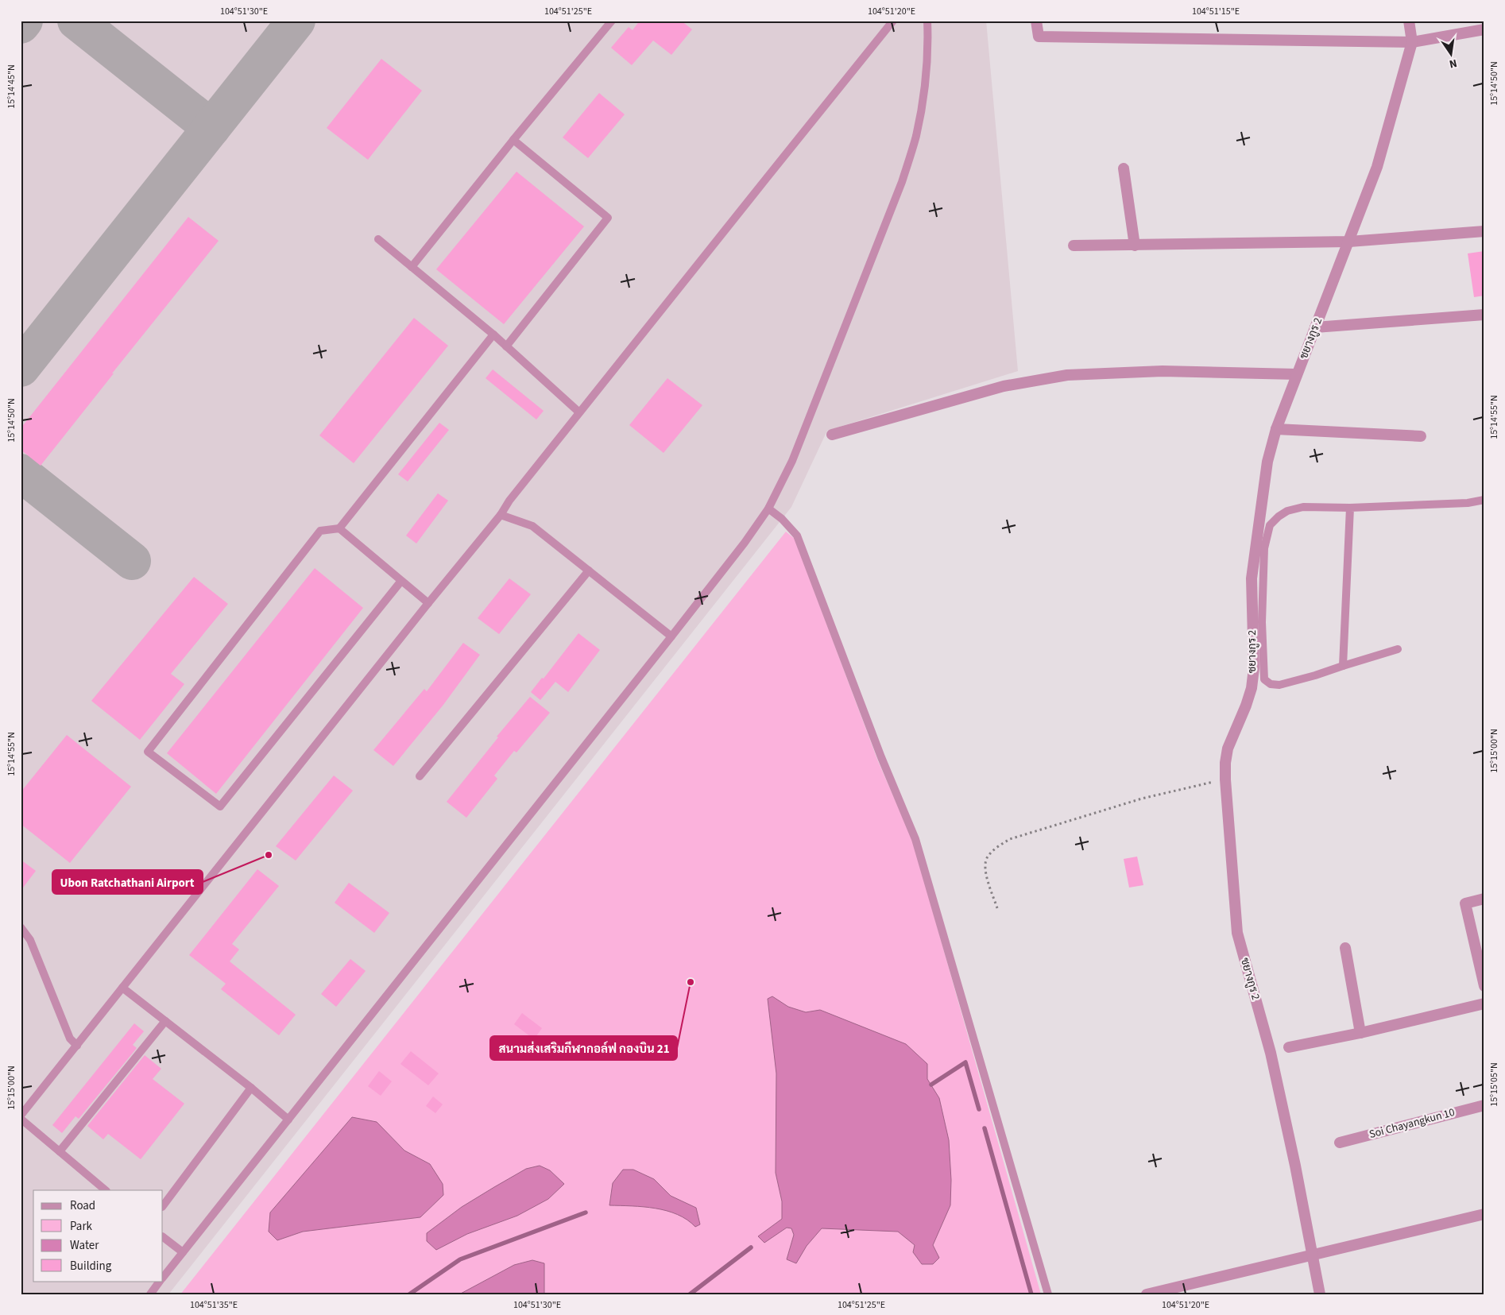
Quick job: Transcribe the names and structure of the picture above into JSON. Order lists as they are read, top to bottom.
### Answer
{
  "streets": {
    "street": ["ชยางกูร 2", "Soi Chayangkun 10"]
  },
  "places": ["Ubon Ratchathani Airport", "สนามส่งเสริมกีฬากอล์ฟ กองบิน 21"],
  "legend": [
    "Road",
    "Park",
    "Water",
    "Building"
  ],
  "north": "bottom",
  "coordinates": [
    "104°51'30\"E",
    "104°51'25\"E",
    "104°51'20\"E",
    "104°51'15\"E",
    "15°14'50\"N",
    "15°14'45\"N",
    "15°14'55\"N",
    "15°15'00\"N",
    "15°15'05\"N",
    "104°51'35\"E"
  ]
}
